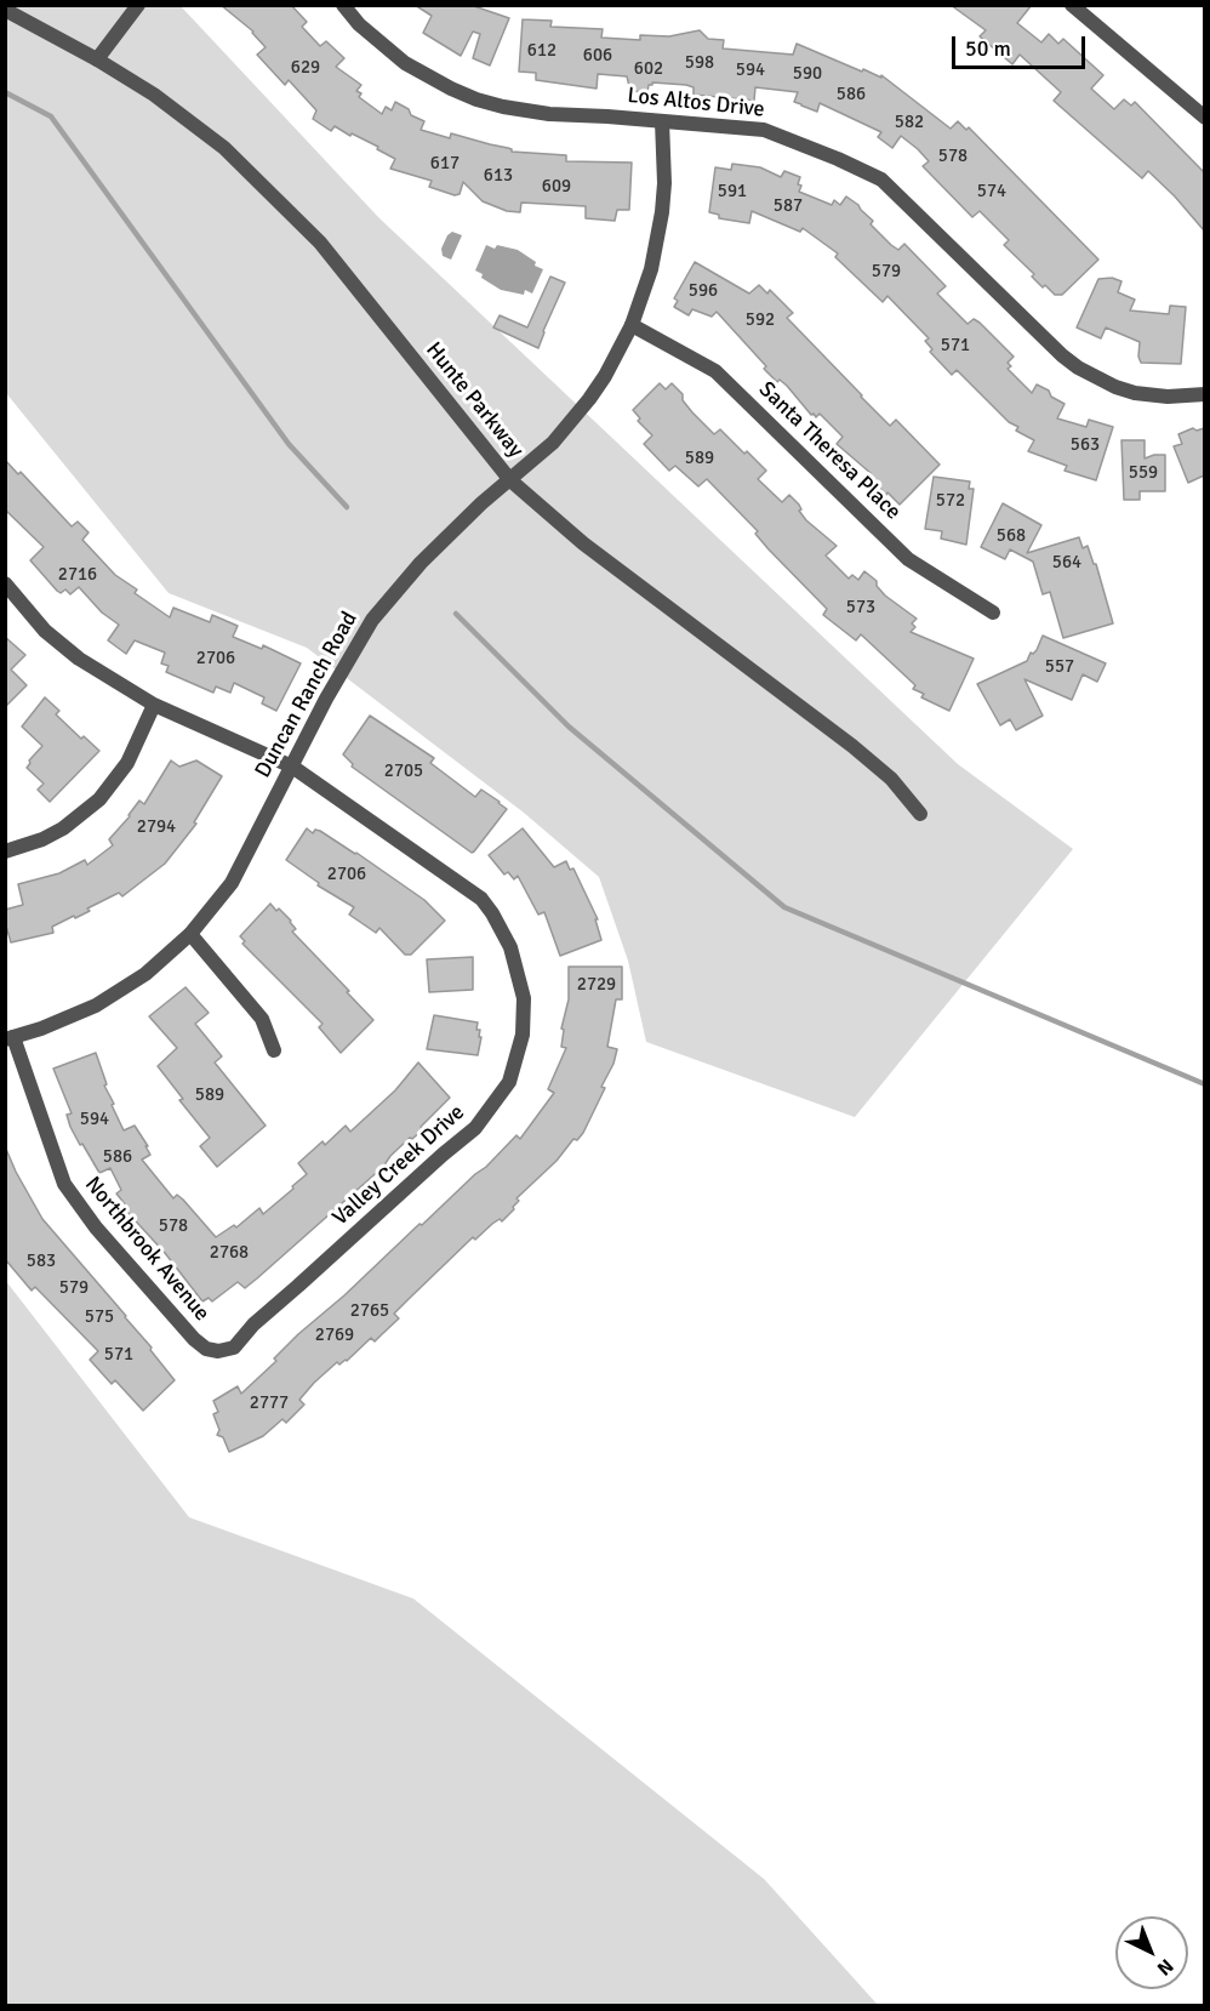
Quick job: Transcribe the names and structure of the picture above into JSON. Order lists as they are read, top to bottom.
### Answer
{
  "streets": {
    "street": [
      "Los Altos Drive",
      "Hunte Parkway",
      "Santa Theresa Place",
      "Duncan Ranch Road",
      "Valley Creek Drive",
      "Northbrook Avenue"
    ]
  },
  "crossings": [
    ["Los Altos Drive", "Duncan Ranch Road"],
    ["Hunte Parkway", "Duncan Ranch Road"],
    ["Santa Theresa Place", "Duncan Ranch Road"],
    ["Duncan Ranch Road", "Valley Creek Drive"],
    ["Duncan Ranch Road", "Northbrook Avenue"],
    ["Valley Creek Drive", "Northbrook Avenue"]
  ],
  "house_numbers": [
    "612",
    "606",
    "598",
    "629",
    "602",
    "594",
    "590",
    "586",
    "582",
    "578",
    "617",
    "613",
    "609",
    "591",
    "574",
    "587",
    "579",
    "596",
    "592",
    "571",
    "563",
    "589",
    "559",
    "572",
    "568",
    "564",
    "2716",
    "573",
    "2706",
    "557",
    "2705",
    "2794",
    "2706",
    "2729",
    "589",
    "594",
    "586",
    "578",
    "2768",
    "583",
    "579",
    "2765",
    "575",
    "2769",
    "571",
    "2777"
  ],
  "scale_bar": "50 m",
  "north": "bottom right"
}
